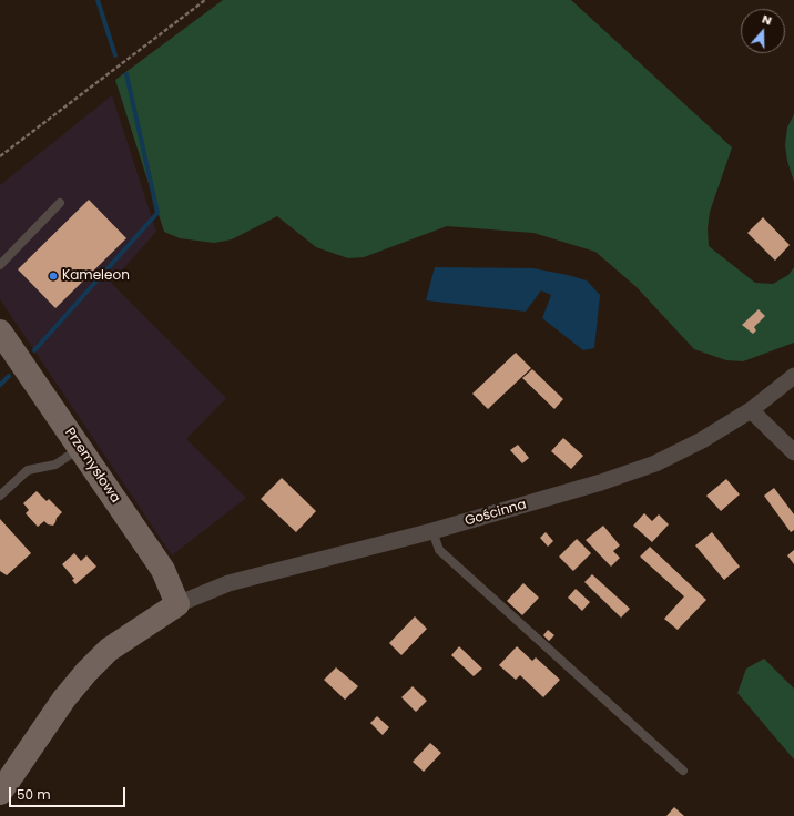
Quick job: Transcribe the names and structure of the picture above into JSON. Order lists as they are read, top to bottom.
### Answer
{
  "streets": {
    "street": ["Przemysłowa", "Gościnna"]
  },
  "crossings": [
    ["Przemysłowa", "Gościnna"]
  ],
  "places": ["Kameleon"],
  "scale_bar": "50 m",
  "north": "top"
}
